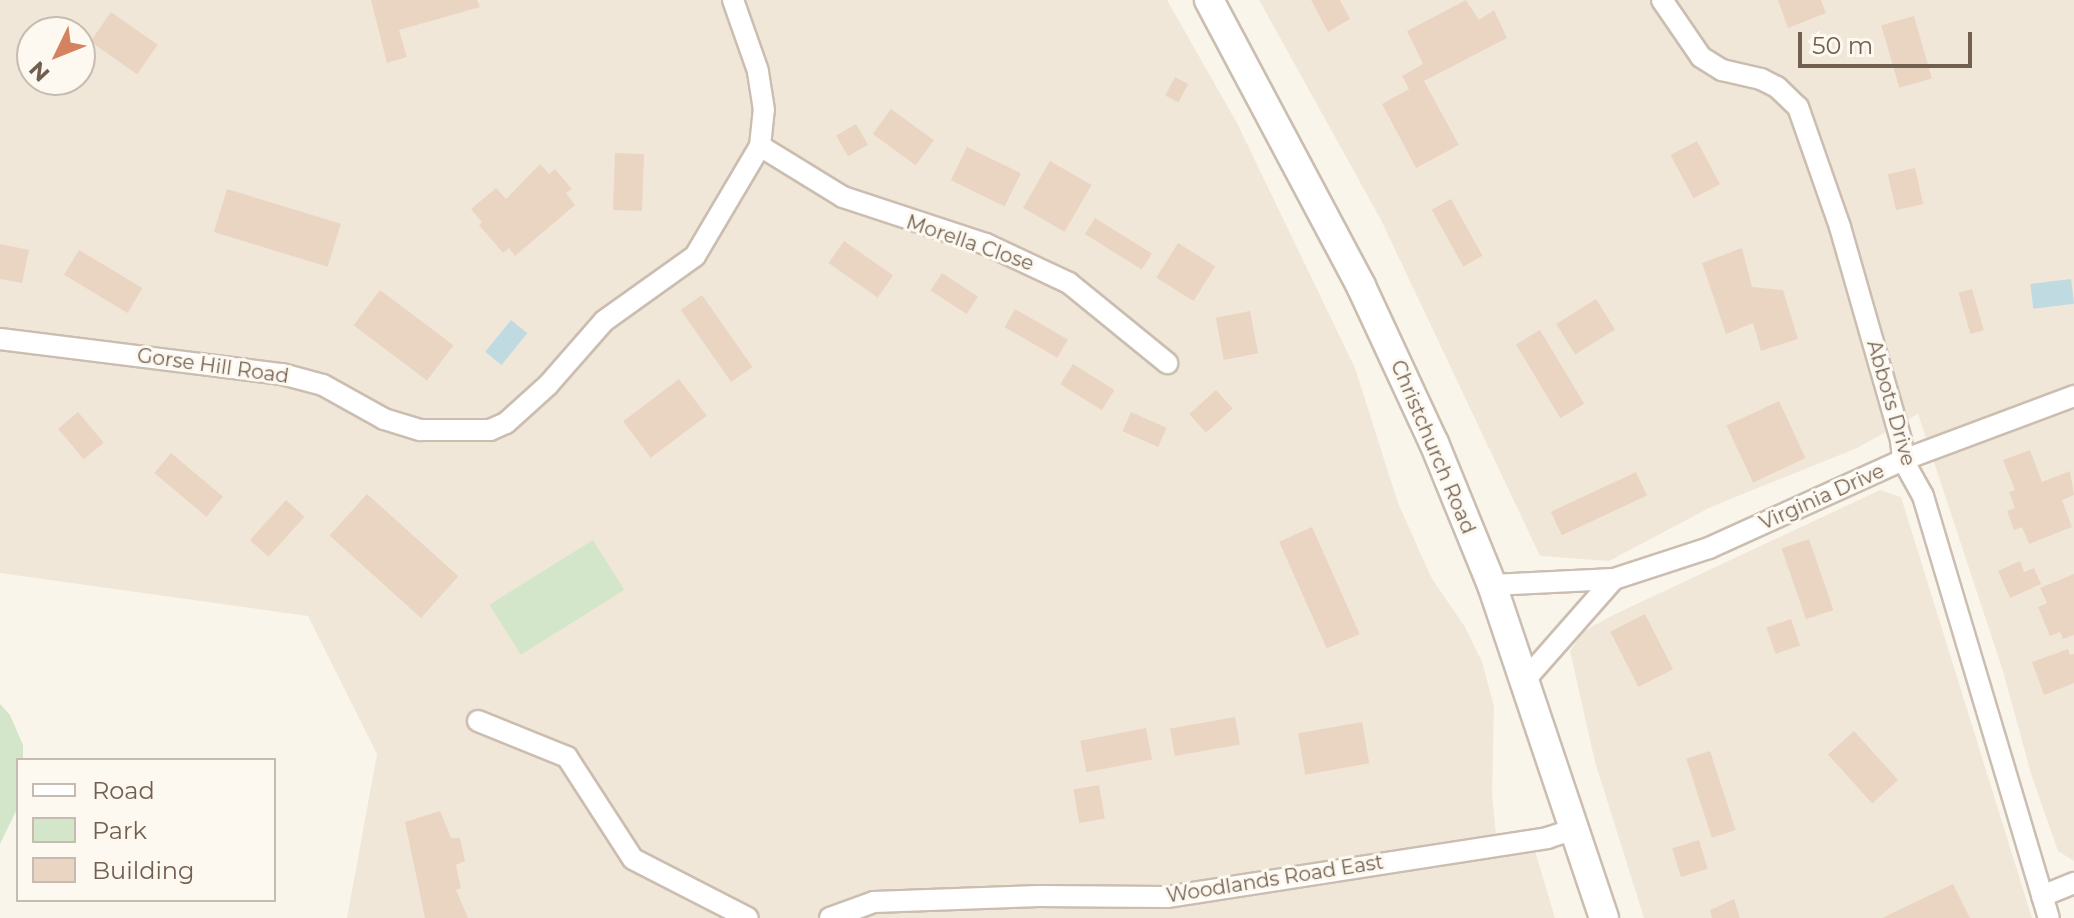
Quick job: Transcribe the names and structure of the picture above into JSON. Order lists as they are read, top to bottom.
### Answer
{
  "streets": {
    "main road": ["Christchurch Road"],
    "street": [
      "Morella Close",
      "Gorse Hill Road",
      "Abbots Drive",
      "Virginia Drive",
      "Woodlands Road East"
    ]
  },
  "crossings": [
    ["Morella Close", "Gorse Hill Road"],
    ["Abbots Drive", "Virginia Drive"],
    ["Christchurch Road", "Virginia Drive"],
    ["Christchurch Road", "Woodlands Road East"]
  ],
  "legend": ["Road", "Park", "Building"],
  "scale_bar": "50 m",
  "north": "bottom left"
}
